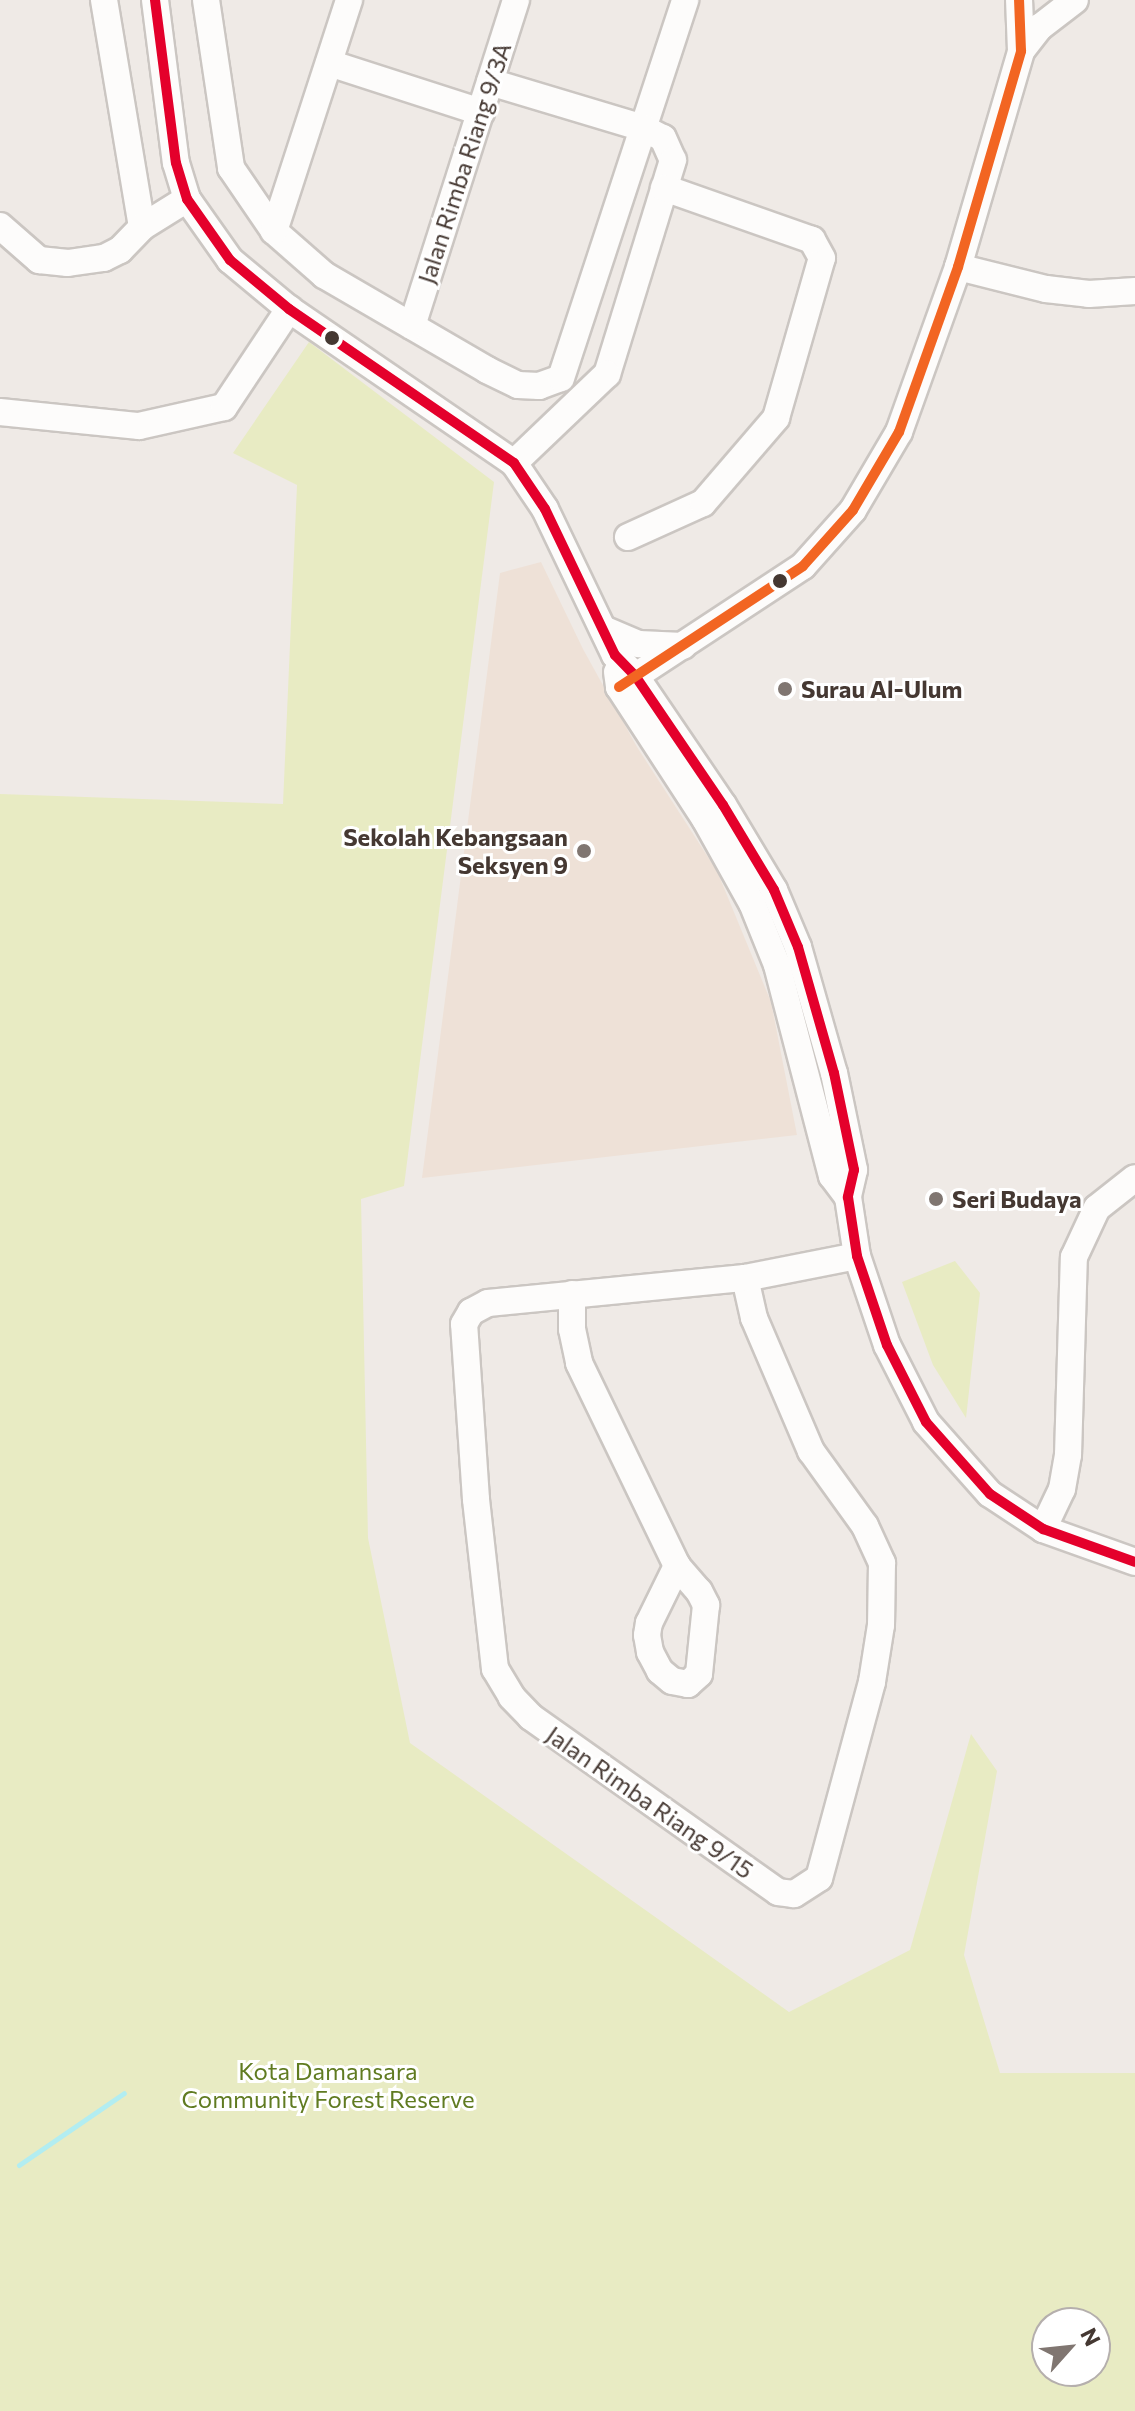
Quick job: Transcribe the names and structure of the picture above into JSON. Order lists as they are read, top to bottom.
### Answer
{
  "streets": {
    "street": ["Jalan Rimba Riang 9/3A", "Jalan Rimba Riang 9/15"]
  },
  "parks": ["Kota Damansara Community Forest Reserve"],
  "places": ["Surau Al-Ulum", "Sekolah Kebangsaan Seksyen 9", "Seri Budaya"],
  "north": "top right"
}
